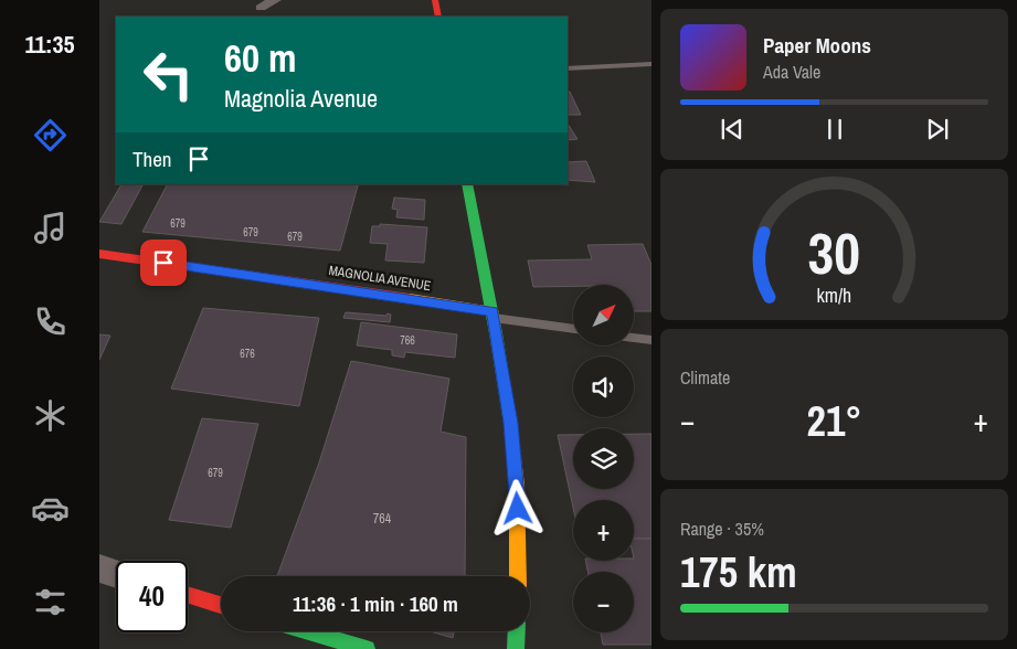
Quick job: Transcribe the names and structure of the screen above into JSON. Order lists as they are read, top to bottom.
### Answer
{
  "streets": {
    "street": ["MAGNOLIA AVENUE"]
  },
  "house_numbers": [
    "679",
    "679",
    "679",
    "766",
    "676",
    "679",
    "764"
  ],
  "north": "top right",
  "page": {
    "tabs": "11:35",
    "turn": ["60 m", "Magnolia Avenue"],
    "song": ["Paper Moons", "Ada Vale"],
    "then": "Then",
    "map_buttons": ["+", "−"],
    "tile": [
      "Climate",
      ["Range · 35%", "175 km"]
    ],
    "heat": ["−", "21°", "+"],
    "limit": "40",
    "trip": "11:36 · 1 min · 160 m",
    "gauge": ["30", "km/h"]
  }
}
